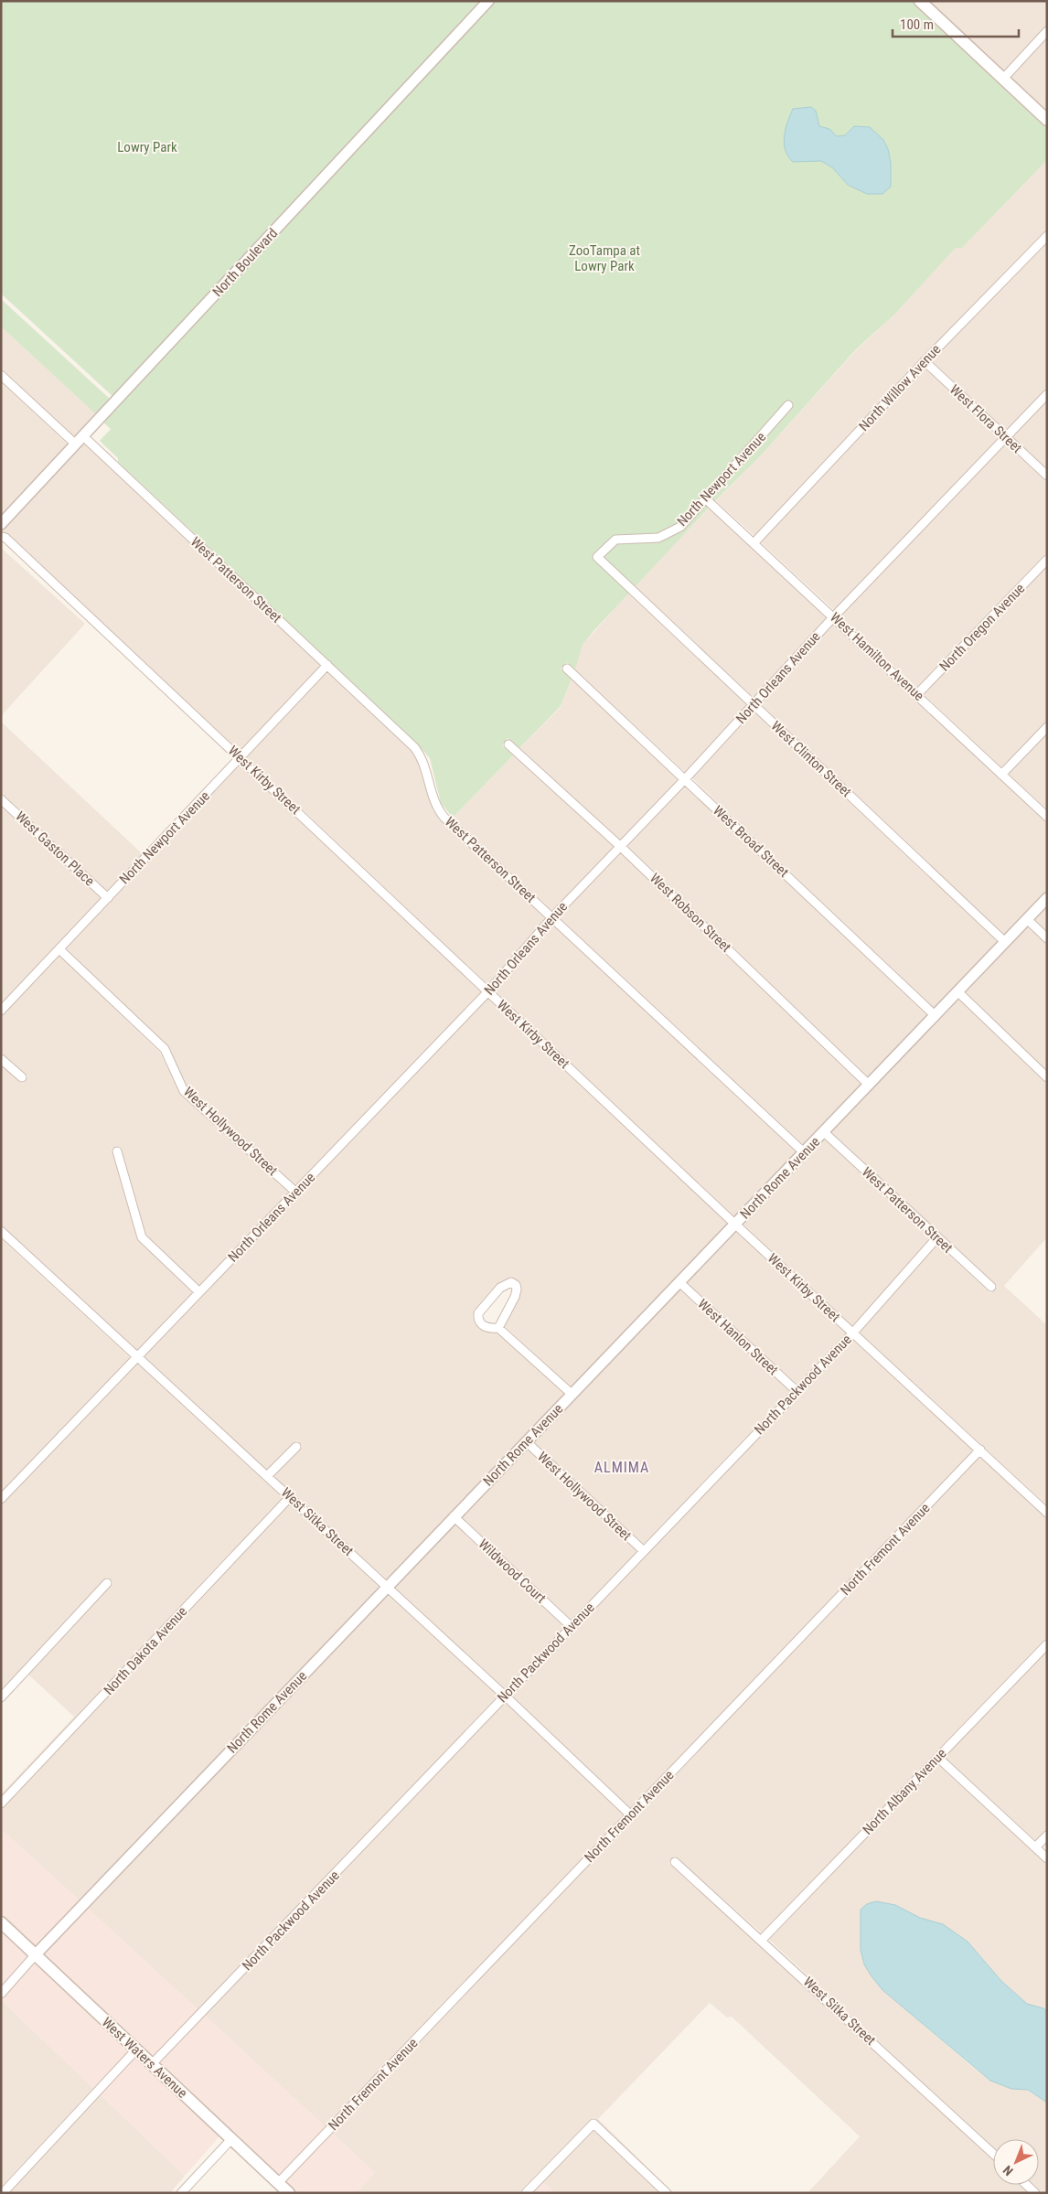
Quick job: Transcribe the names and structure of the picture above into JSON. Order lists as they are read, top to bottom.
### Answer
{
  "streets": {
    "main road": ["West Waters Avenue"],
    "street": [
      "North Boulevard",
      "North Willow Avenue",
      "West Flora Street",
      "North Newport Avenue",
      "West Patterson Street",
      "North Oregon Avenue",
      "West Hamilton Avenue",
      "North Orleans Avenue",
      "West Clinton Street",
      "West Kirby Street",
      "West Broad Street",
      "West Gaston Place",
      "West Robson Street",
      "West Hollywood Street",
      "North Rome Avenue",
      "West Hanlon Street",
      "North Packwood Avenue",
      "West Sitka Street",
      "North Fremont Avenue",
      "Wildwood Court",
      "North Dakota Avenue",
      "North Albany Avenue"
    ]
  },
  "crossings": [
    ["North Boulevard", "West Patterson Street"],
    ["North Willow Avenue", "West Flora Street"],
    ["North Willow Avenue", "West Hamilton Avenue"],
    ["West Flora Street", "North Orleans Avenue"],
    ["North Newport Avenue", "West Patterson Street"],
    ["North Newport Avenue", "West Hamilton Avenue"],
    ["North Newport Avenue", "West Clinton Street"],
    ["North Newport Avenue", "West Kirby Street"],
    ["North Newport Avenue", "West Gaston Place"],
    ["North Newport Avenue", "West Hollywood Street"],
    ["West Patterson Street", "North Orleans Avenue"],
    ["West Patterson Street", "North Rome Avenue"],
    ["West Patterson Street", "North Packwood Avenue"],
    ["North Oregon Avenue", "West Hamilton Avenue"],
    ["West Hamilton Avenue", "North Orleans Avenue"],
    ["North Orleans Avenue", "West Clinton Street"],
    ["North Orleans Avenue", "West Kirby Street"],
    ["North Orleans Avenue", "West Broad Street"],
    ["North Orleans Avenue", "West Robson Street"],
    ["North Orleans Avenue", "West Hollywood Street"],
    ["North Orleans Avenue", "West Sitka Street"],
    ["West Clinton Street", "North Rome Avenue"],
    ["West Kirby Street", "North Rome Avenue"],
    ["West Kirby Street", "North Packwood Avenue"],
    ["West Kirby Street", "North Fremont Avenue"],
    ["West Broad Street", "North Rome Avenue"],
    ["West Robson Street", "North Rome Avenue"],
    ["West Hollywood Street", "North Rome Avenue"],
    ["West Hollywood Street", "North Packwood Avenue"],
    ["North Rome Avenue", "West Hanlon Street"],
    ["North Rome Avenue", "West Sitka Street"],
    ["North Rome Avenue", "Wildwood Court"],
    ["North Rome Avenue", "West Waters Avenue"],
    ["West Hanlon Street", "North Packwood Avenue"],
    ["North Packwood Avenue", "West Sitka Street"],
    ["North Packwood Avenue", "Wildwood Court"],
    ["North Packwood Avenue", "West Waters Avenue"],
    ["West Sitka Street", "North Fremont Avenue"],
    ["West Sitka Street", "North Dakota Avenue"],
    ["West Sitka Street", "North Albany Avenue"],
    ["North Fremont Avenue", "West Waters Avenue"]
  ],
  "districts": ["ALMIMA"],
  "parks": ["Lowry Park", "ZooTampa at Lowry Park"],
  "scale_bar": "100 m",
  "north": "bottom left"
}
